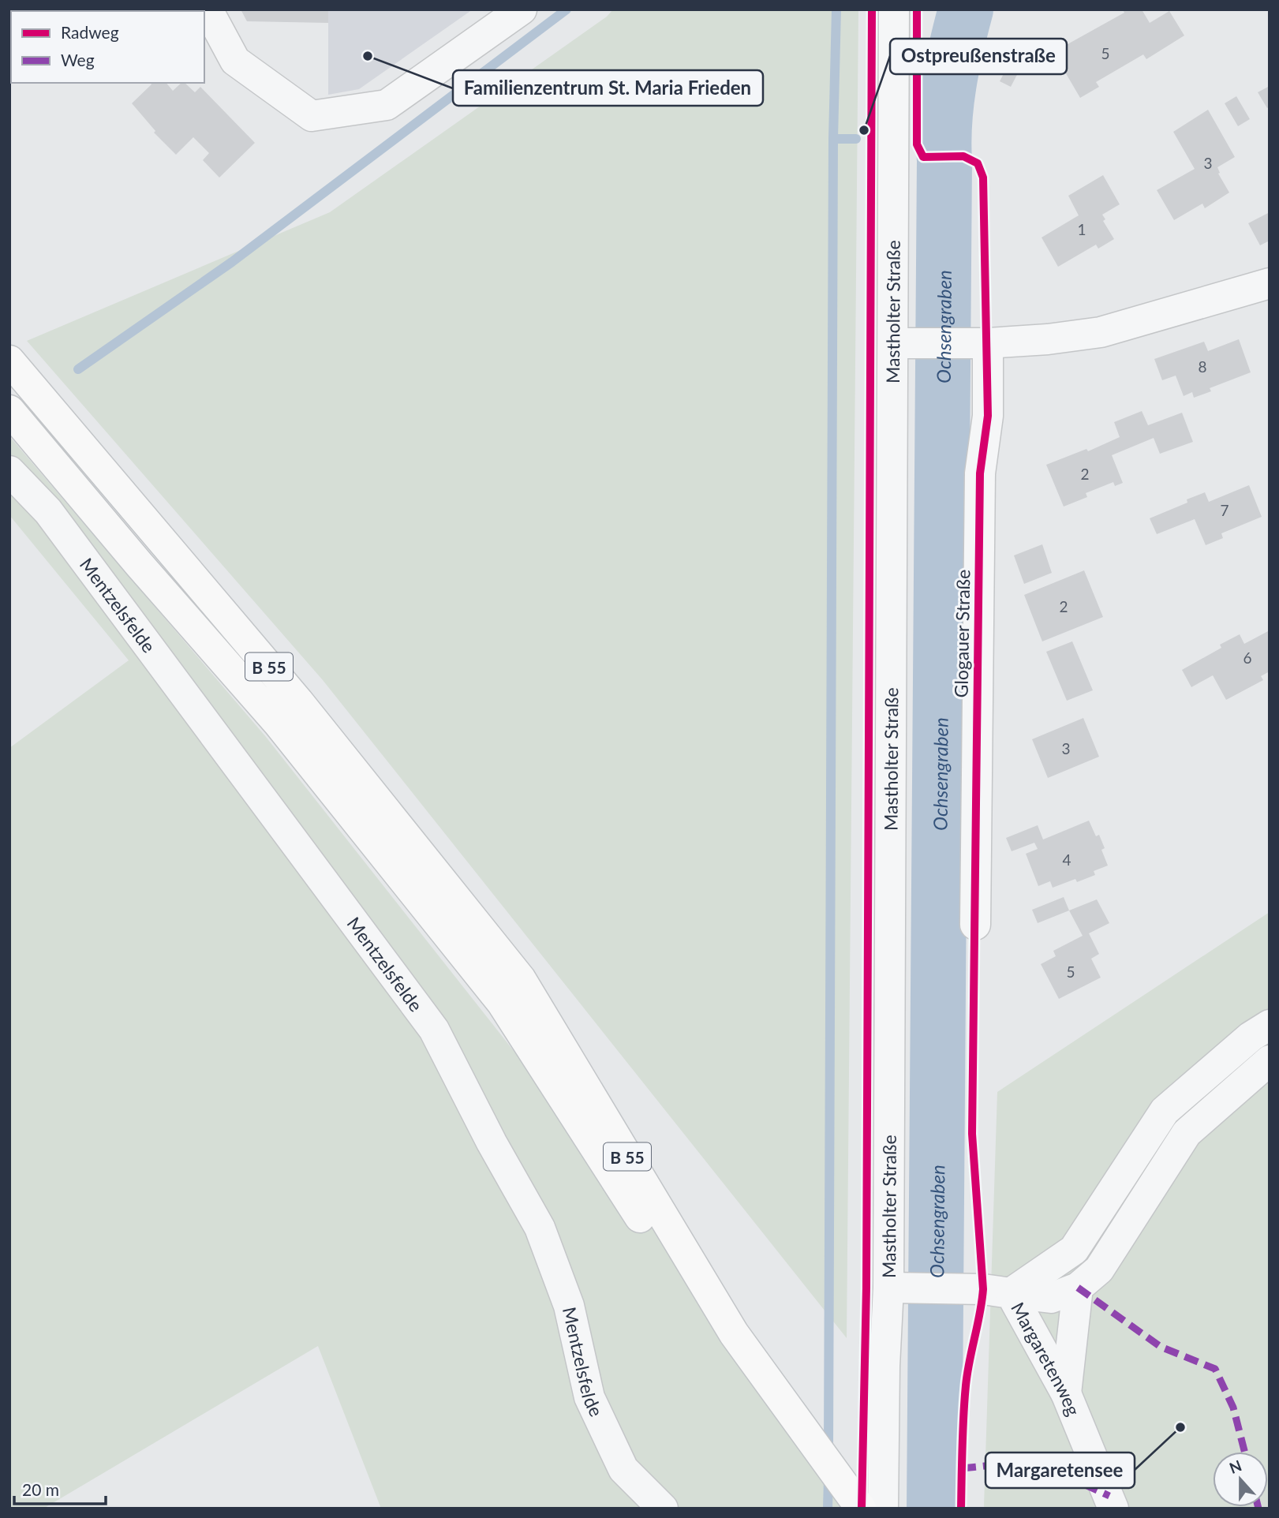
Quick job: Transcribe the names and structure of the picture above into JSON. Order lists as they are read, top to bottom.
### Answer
{
  "streets": {
    "main road": ["B 55"],
    "street": [
      "Mastholter Straße",
      "Mentzelsfelde",
      "Glogauer Straße",
      "Margaretenweg"
    ]
  },
  "crossings": [
    ["Mastholter Straße", "Margaretenweg"]
  ],
  "water": ["Ochsengraben"],
  "places": ["Familienzentrum St. Maria Frieden", "Ostpreußenstraße", "Margaretensee"],
  "house_numbers": [
    "5",
    "3",
    "1",
    "8",
    "2",
    "7",
    "2",
    "6",
    "3",
    "4",
    "5"
  ],
  "legend": ["Radweg", "Weg"],
  "scale_bar": "20 m",
  "north": "top"
}
